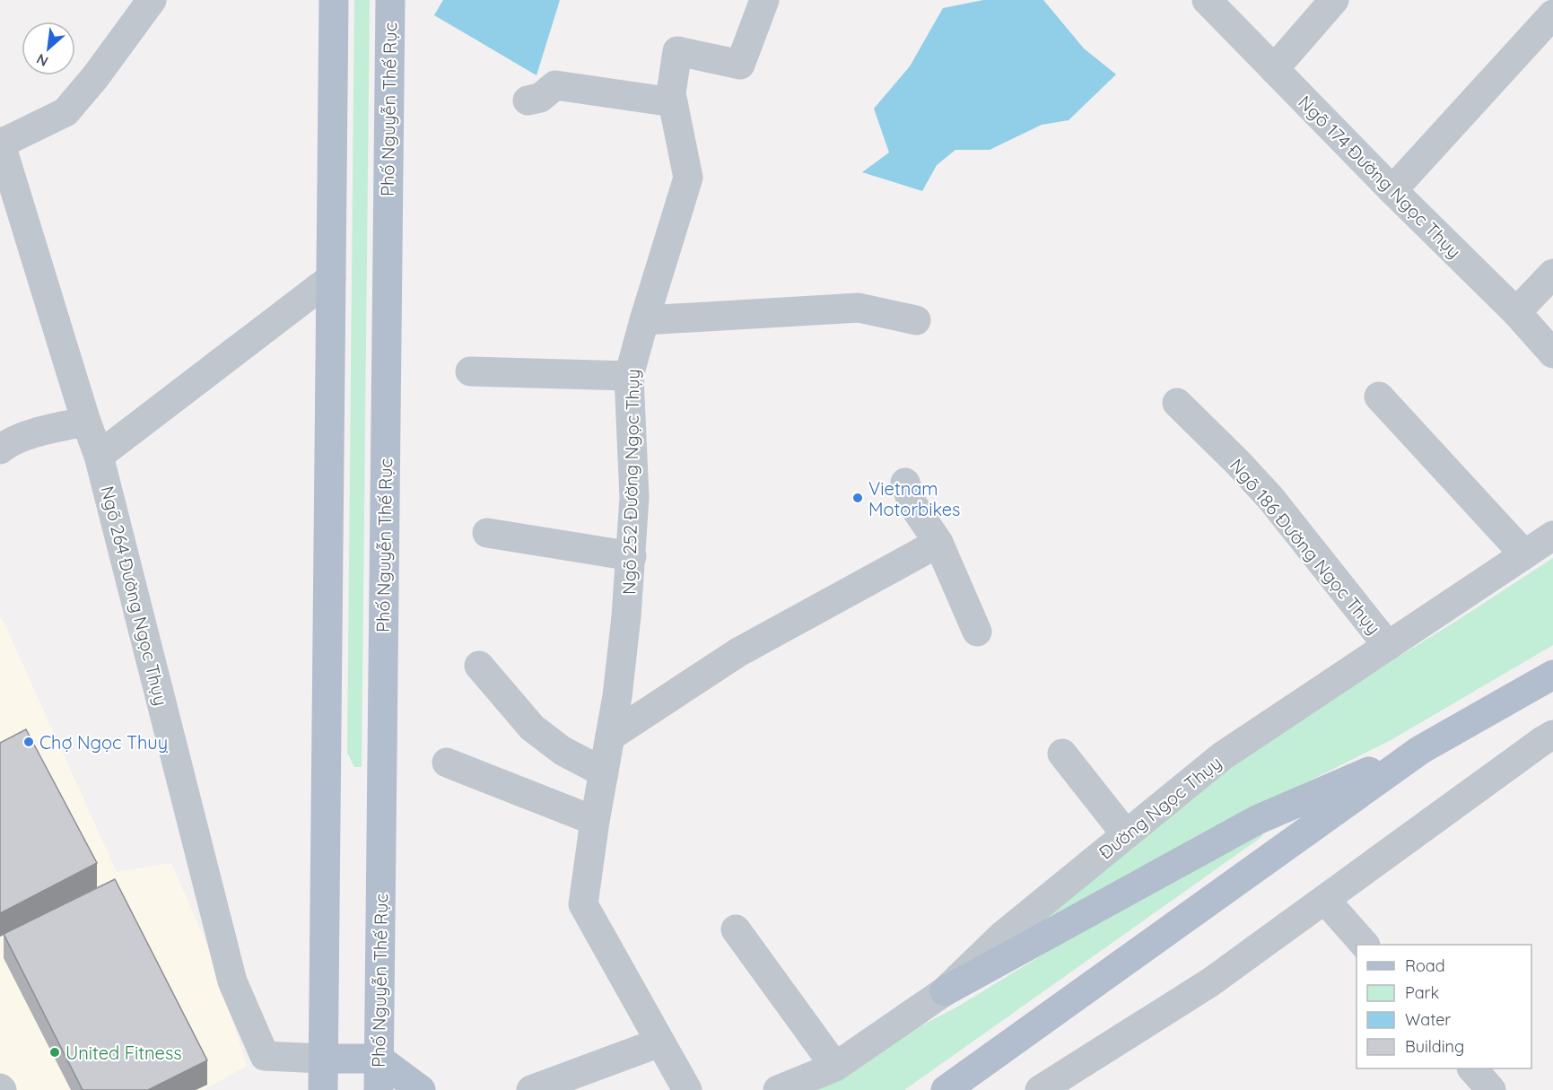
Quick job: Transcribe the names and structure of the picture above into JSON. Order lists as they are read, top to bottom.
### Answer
{
  "streets": {
    "main road": ["Phố Nguyễn Thế Rục"],
    "street": [
      "Ngõ 174 Đường Ngọc Thụy",
      "Ngõ 252 Đường Ngọc Thụy",
      "Ngõ 186 Đường Ngọc Thụy",
      "Ngõ 264 Đường Ngọc Thụy",
      "Đường Ngọc Thụy"
    ]
  },
  "crossings": [
    ["Ngõ 186 Đường Ngọc Thụy", "Đường Ngọc Thụy"]
  ],
  "places": ["Vietnam Motorbikes", "Chợ Ngọc Thuỵ", "United Fitness"],
  "legend": [
    "Road",
    "Park",
    "Water",
    "Building"
  ],
  "north": "bottom left"
}
